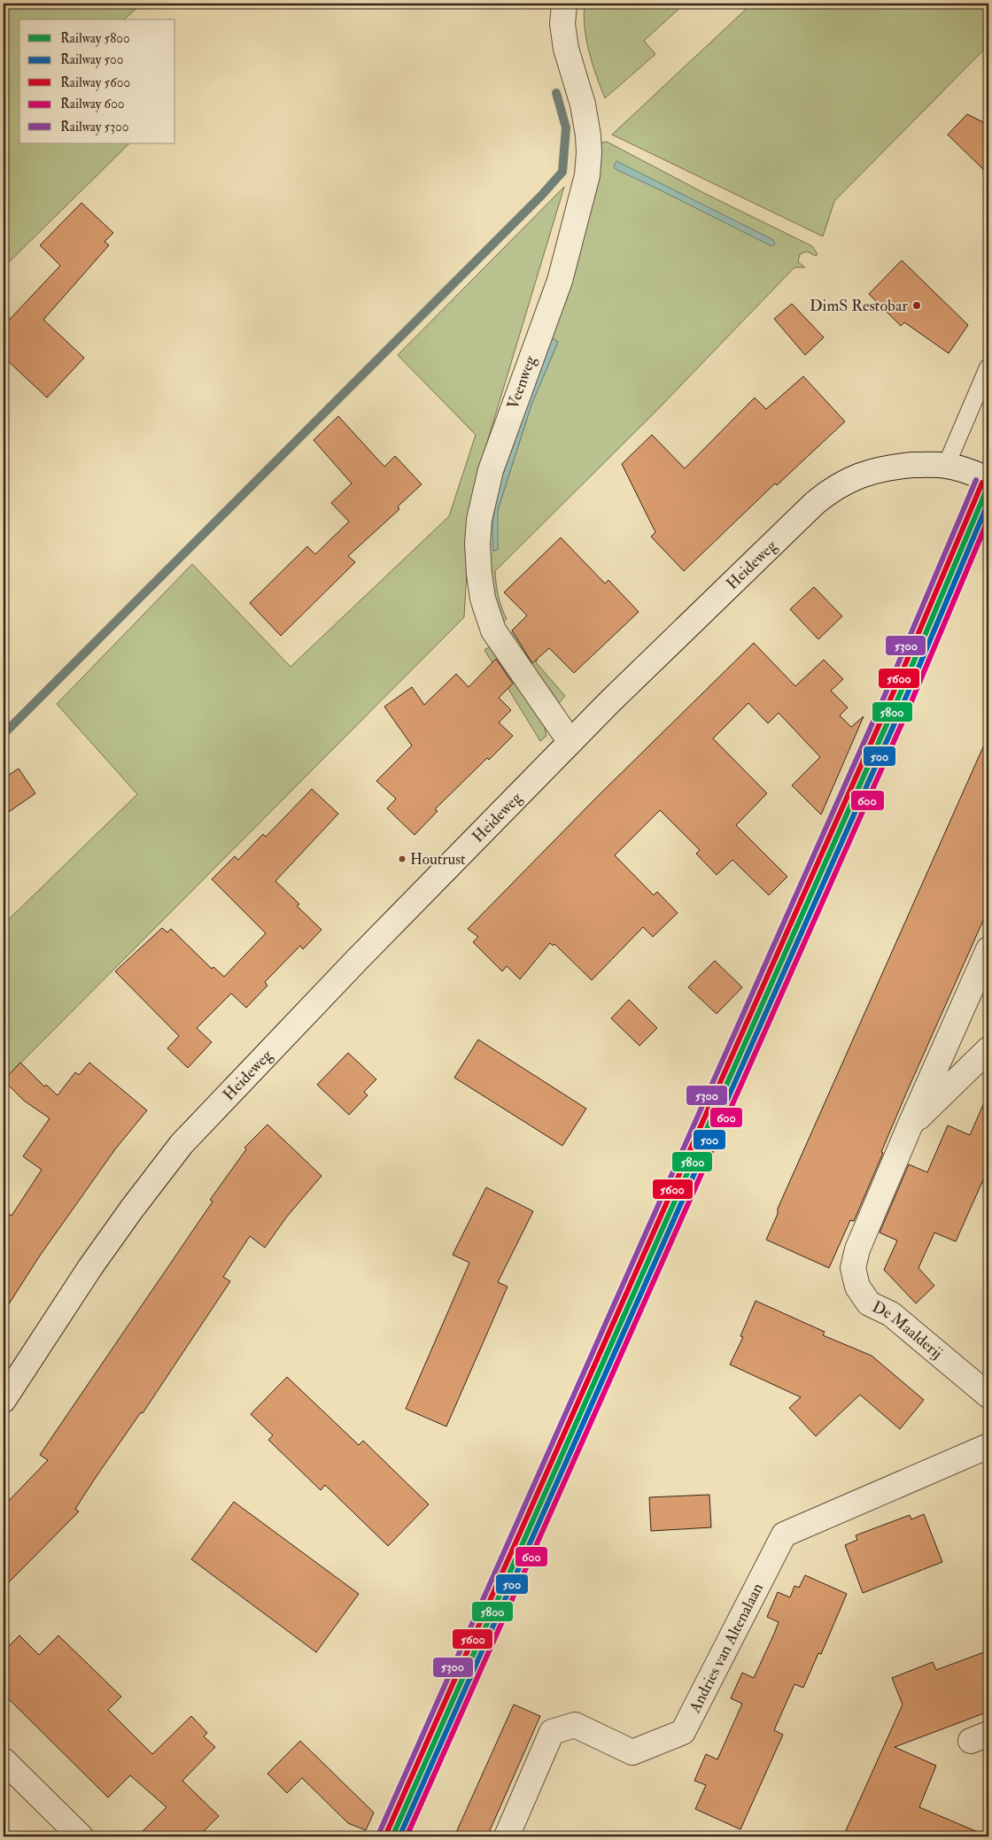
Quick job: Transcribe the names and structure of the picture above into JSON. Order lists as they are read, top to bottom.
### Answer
{
  "streets": {
    "street": [
      "Veenweg",
      "Heideweg",
      "De Maalderij",
      "Andries van Altenalaan"
    ]
  },
  "crossings": [
    ["Veenweg", "Heideweg"]
  ],
  "places": ["DimS Restobar", "Houtrust"],
  "lines": [
    "rail line 5300",
    "rail line 5600",
    "rail line 5800",
    "rail line 500",
    "rail line 600"
  ],
  "legend": [
    "Railway 5800",
    "Railway 500",
    "Railway 5600",
    "Railway 600",
    "Railway 5300"
  ]
}
